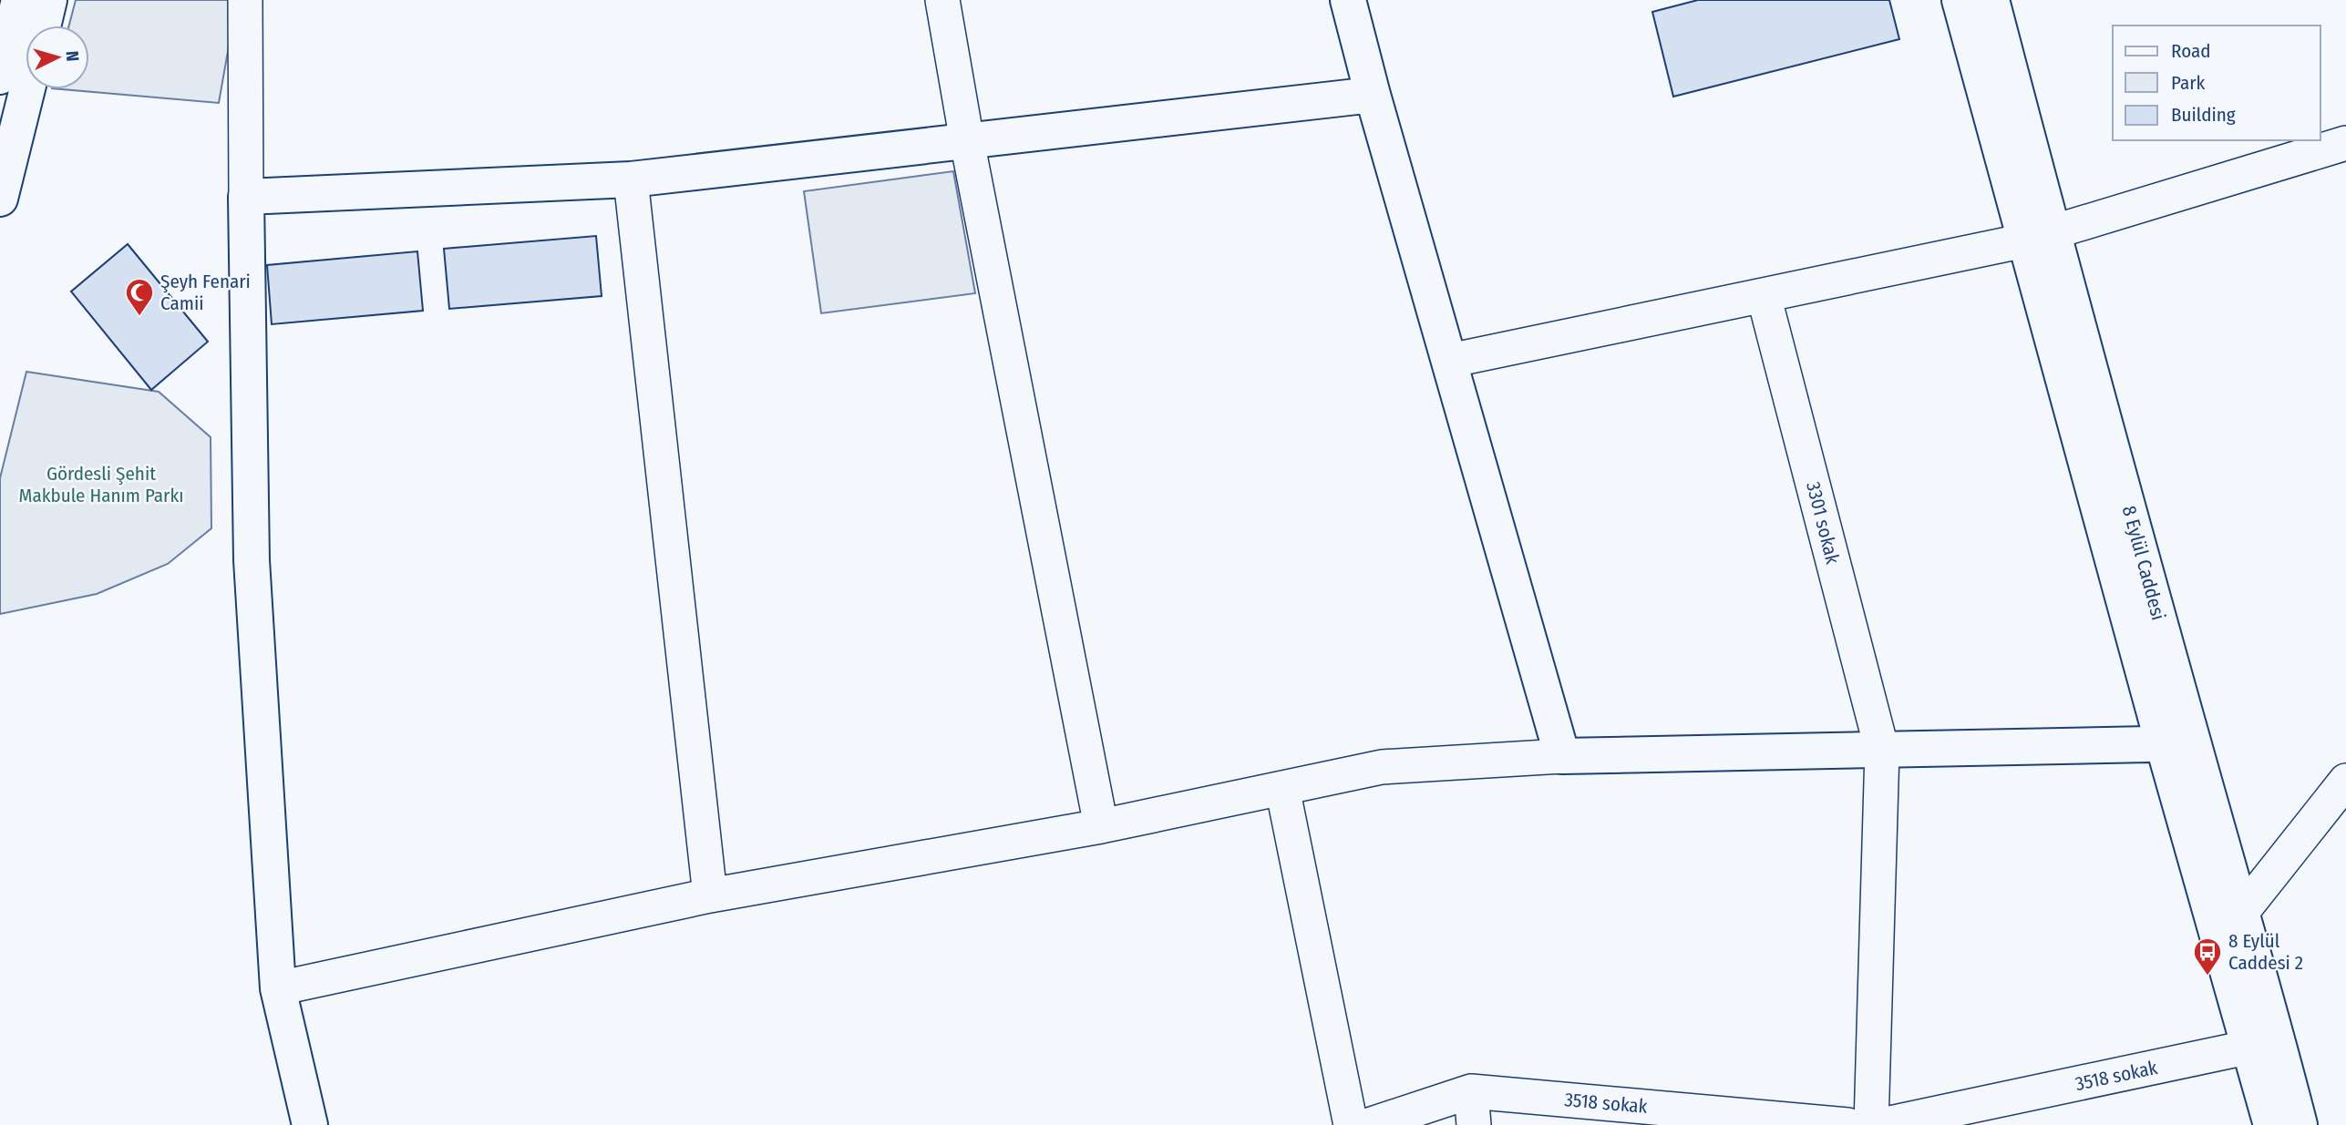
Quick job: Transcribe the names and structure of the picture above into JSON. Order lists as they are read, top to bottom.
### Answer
{
  "streets": {
    "street": ["3301 sokak", "8 Eylül Caddesi", "3518 sokak"]
  },
  "crossings": [
    ["8 Eylül Caddesi", "3518 sokak"]
  ],
  "parks": ["Gördesli Şehit Makbule Hanım Parkı"],
  "places": {
    "mosque": ["Şeyh Fenari Camii"],
    "bus stop": ["8 Eylül Caddesi 2"]
  },
  "legend": ["Road", "Park", "Building"],
  "north": "right"
}
